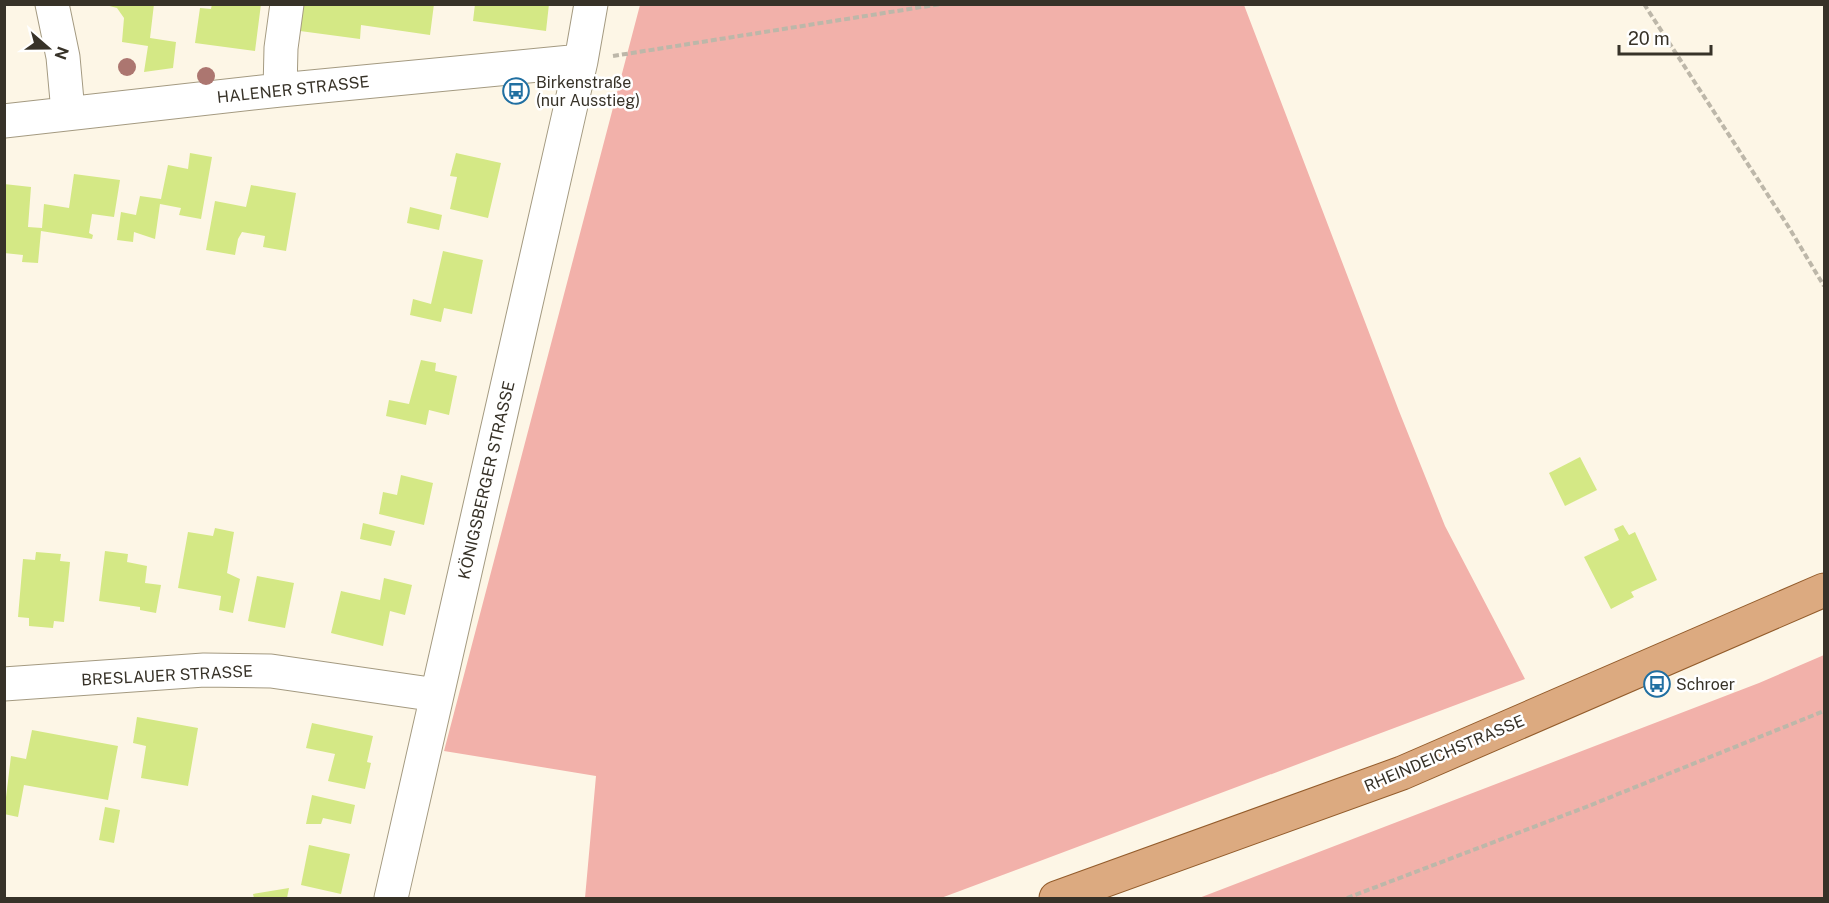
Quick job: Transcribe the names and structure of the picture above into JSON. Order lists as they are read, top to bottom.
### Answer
{
  "streets": {
    "main road": ["RHEINDEICHSTRASSE"],
    "street": ["HALENER STRASSE", "KÖNIGSBERGER STRASSE", "BRESLAUER STRASSE"]
  },
  "crossings": [
    ["HALENER STRASSE", "KÖNIGSBERGER STRASSE"],
    ["KÖNIGSBERGER STRASSE", "BRESLAUER STRASSE"]
  ],
  "places": {
    "bus stop": ["Birkenstraße (nur Ausstieg)", "Schroer"]
  },
  "scale_bar": "20 m",
  "north": "right"
}
